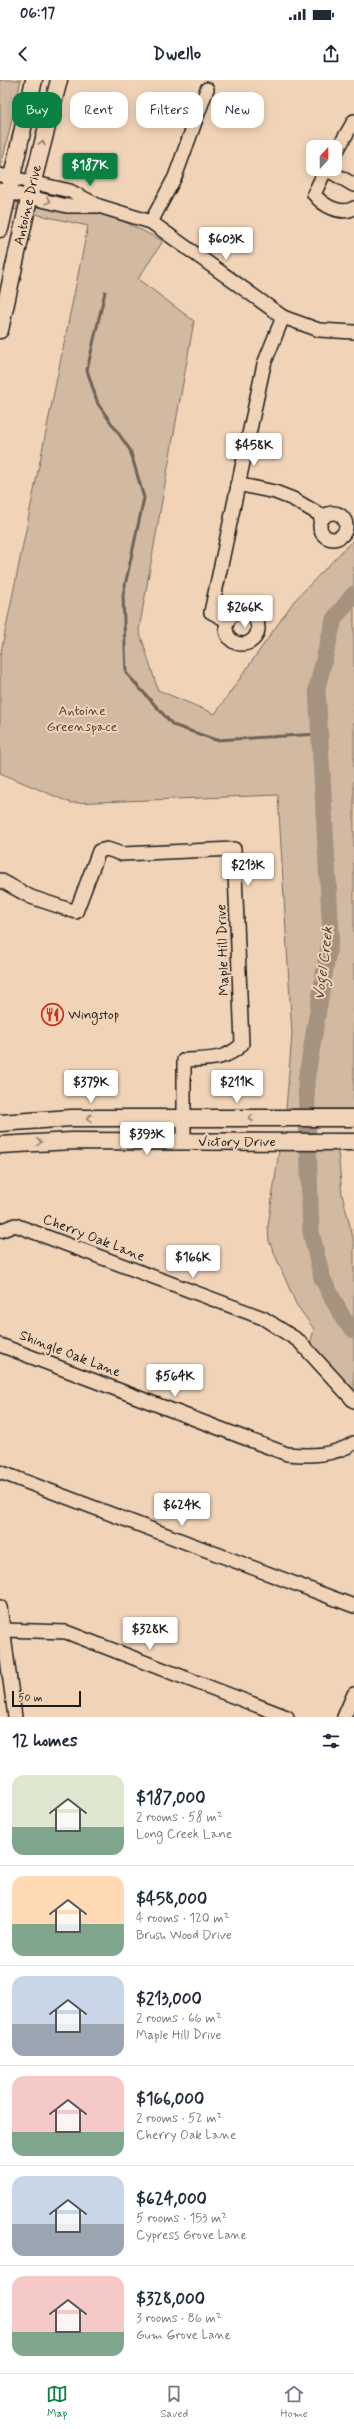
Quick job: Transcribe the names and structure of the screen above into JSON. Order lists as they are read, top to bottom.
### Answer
{
  "streets": {
    "main road": ["Antoine Drive", "Victory Drive"],
    "street": ["Maple Hill Drive", "Cherry Oak Lane", "Shingle Oak Lane"]
  },
  "crossings": [
    ["Maple Hill Drive", "Victory Drive"]
  ],
  "water": ["Vogel Creek"],
  "parks": ["Antoine Greenspace"],
  "places": {
    "restaurant": ["Wingstop"]
  },
  "scale_bar": "50 m",
  "north": "top",
  "page": {
    "status": "06:17",
    "header": "Dwello",
    "chip": [
      "Buy",
      "Rent",
      "Filters",
      "New"
    ],
    "price": [
      "$187K",
      "$603K",
      "$458K",
      "$266K",
      "$213K",
      "$379K",
      "$211K",
      "$393K",
      "$166K",
      "$564K",
      "$624K",
      "$328K"
    ],
    "scale": "50 m",
    "heading": "12 homes",
    "list": [
      {
        "name": "$187,000",
        "note": "2 rooms · 58 m² · Long Creek Lane"
      },
      {
        "name": "$458,000",
        "note": "4 rooms · 120 m² · Brush Wood Drive"
      },
      {
        "name": "$213,000",
        "note": "2 rooms · 66 m² · Maple Hill Drive"
      },
      {
        "name": "$166,000",
        "note": "2 rooms · 52 m² · Cherry Oak Lane"
      },
      {
        "name": "$624,000",
        "note": "5 rooms · 153 m² · Cypress Grove Lane"
      },
      {
        "name": "$328,000",
        "note": "3 rooms · 86 m² · Gum Grove Lane"
      }
    ],
    "tabs": ["Map", "Saved", "Home"]
  }
}
